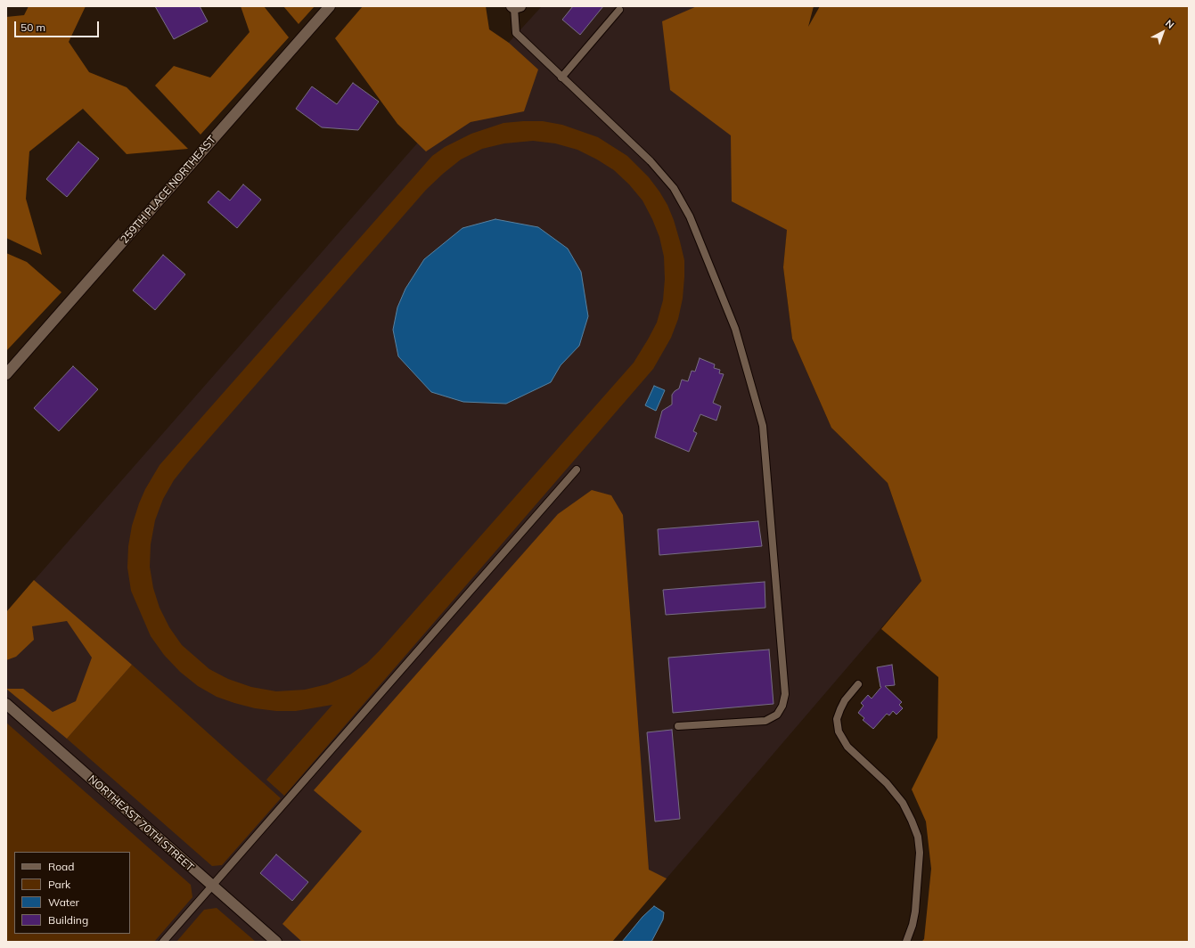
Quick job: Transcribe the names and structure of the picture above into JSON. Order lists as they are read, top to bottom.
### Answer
{
  "streets": {
    "street": ["259TH PLACE NORTHEAST", "NORTHEAST 70TH STREET"]
  },
  "legend": [
    "Road",
    "Park",
    "Water",
    "Building"
  ],
  "scale_bar": "50 m",
  "north": "top right"
}
